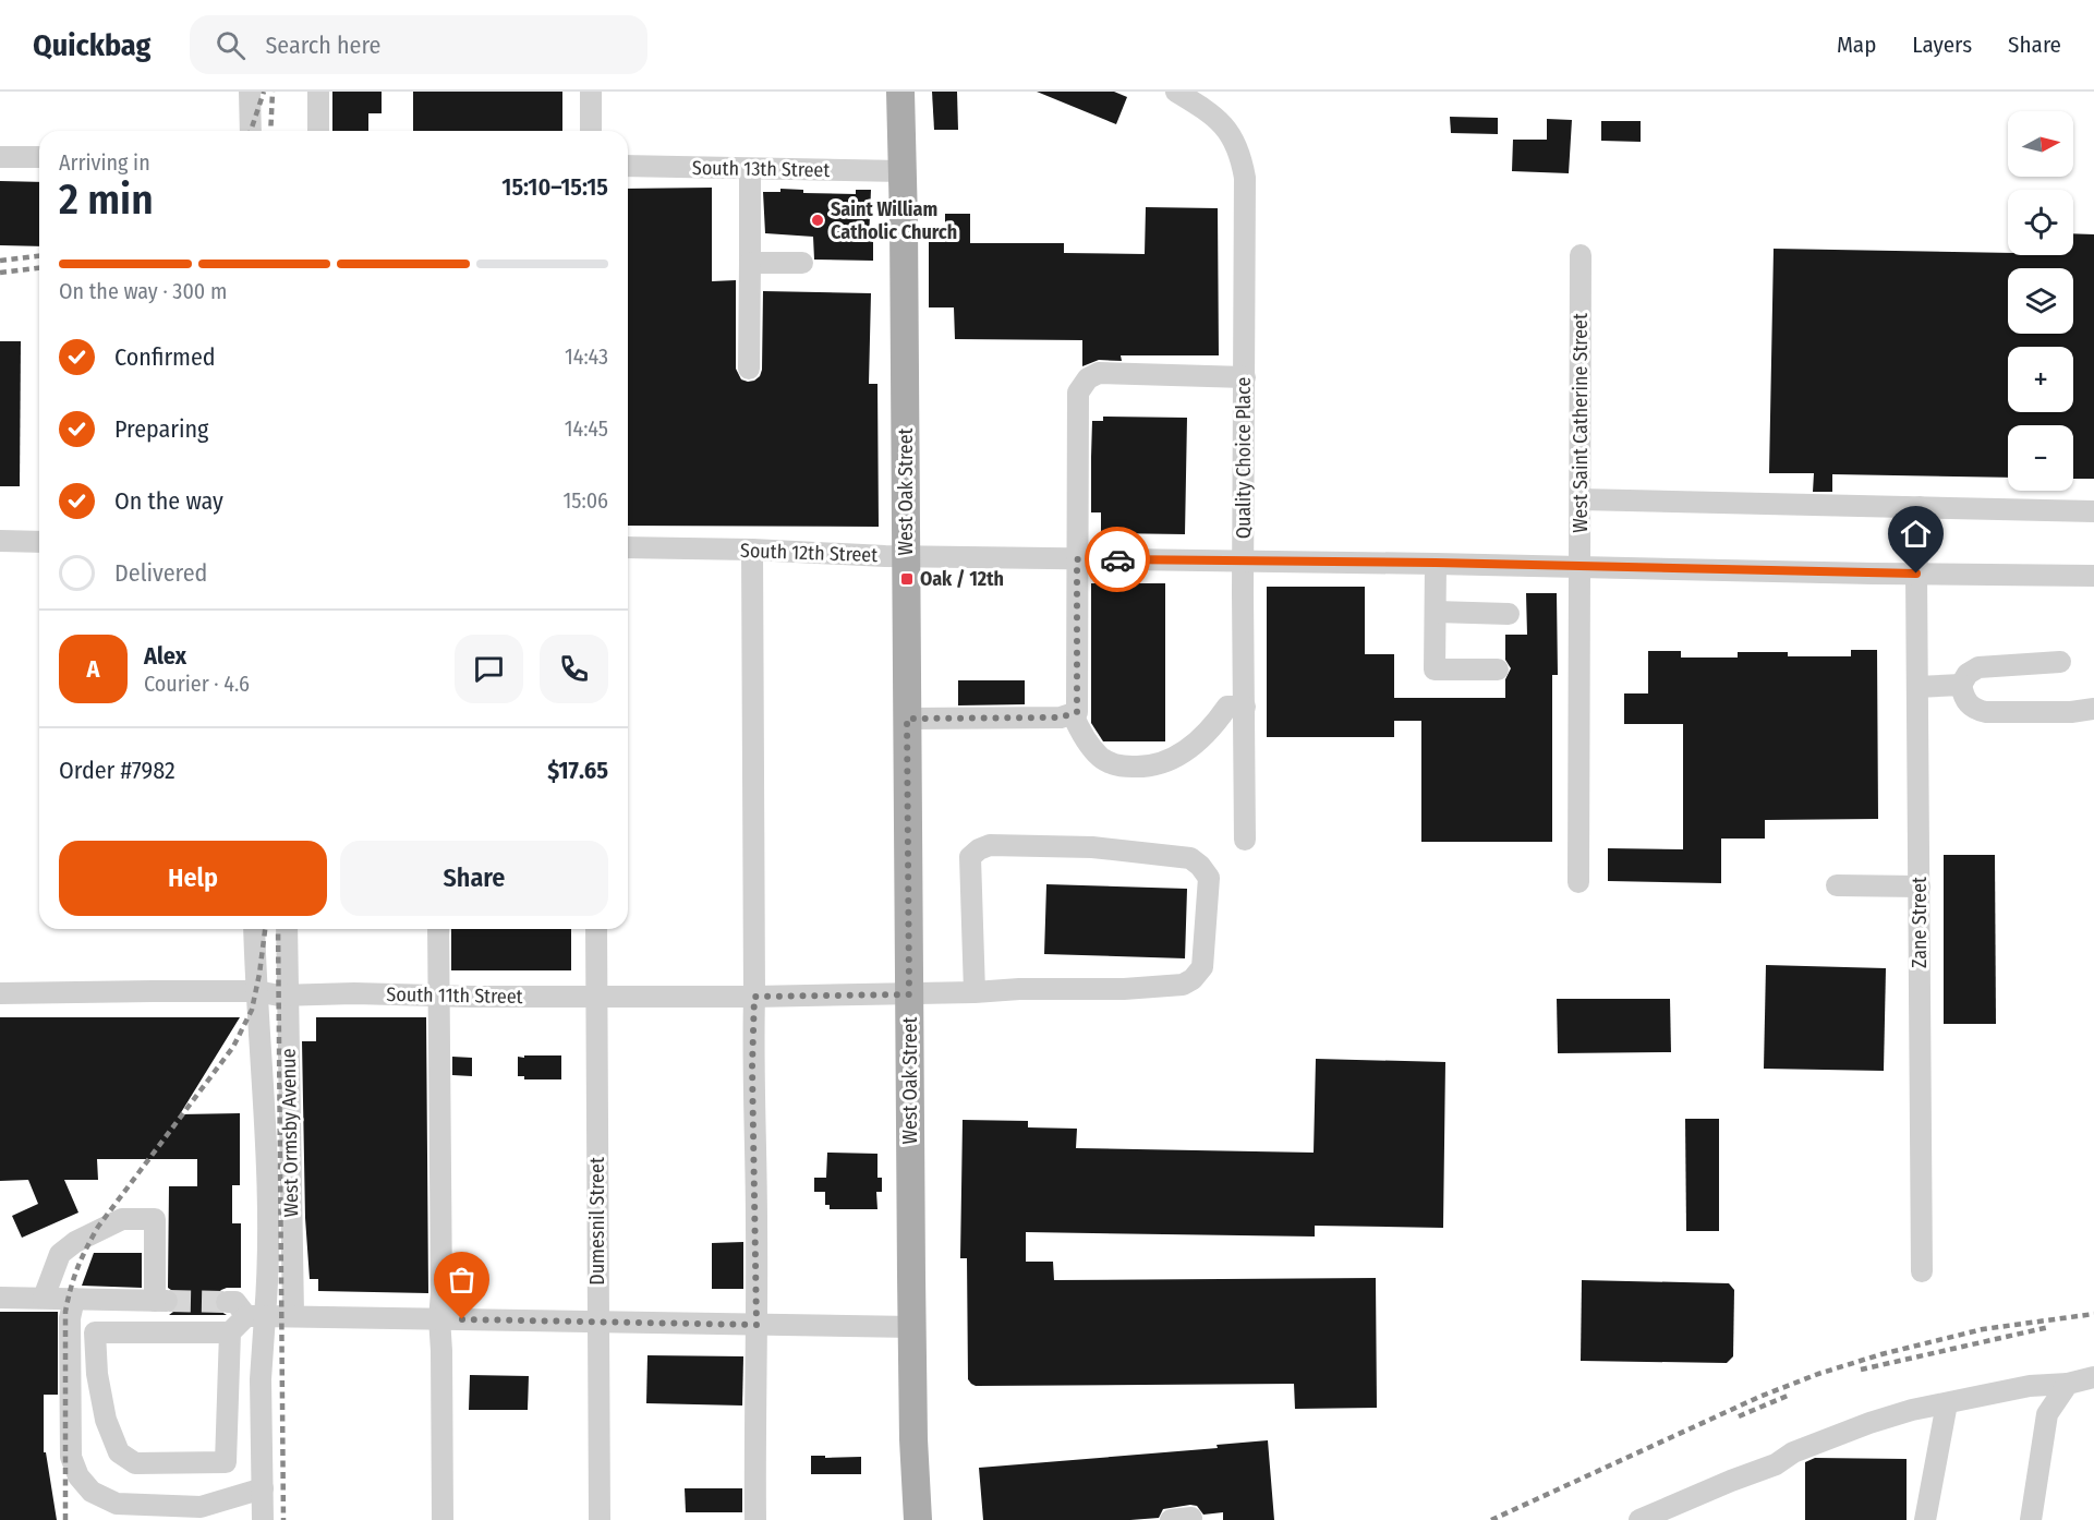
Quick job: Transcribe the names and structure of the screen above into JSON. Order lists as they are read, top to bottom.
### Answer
{
  "streets": {
    "main road": ["West Oak Street"],
    "street": [
      "South 13th Street",
      "West Saint Catherine Street",
      "Quality Choice Place",
      "South 12th Street",
      "Zane Street",
      "South 11th Street",
      "West Ormsby Avenue",
      "Dumesnil Street"
    ]
  },
  "crossings": [
    ["South 13th Street", "West Oak Street"],
    ["West Saint Catherine Street", "South 12th Street"],
    ["Quality Choice Place", "South 12th Street"],
    ["West Oak Street", "South 12th Street"],
    ["West Oak Street", "South 11th Street"],
    ["South 12th Street", "Zane Street"],
    ["South 11th Street", "West Ormsby Avenue"],
    ["South 11th Street", "Dumesnil Street"]
  ],
  "places": {
    "other": ["Saint William Catholic Church"],
    "transit": ["Oak / 12th"]
  },
  "north": "right",
  "page": {
    "header": "Quickbag",
    "search": "Search here",
    "nav": ["Map", "Layers", "Share"],
    "map_buttons": ["+", "−"],
    "heading": ["2 min", "Arriving in", "15:10–15:15"],
    "panel": [
      "Alex",
      "Courier · 4.6",
      "Order #7982",
      "$17.65"
    ],
    "bar": "On the way · 300 m",
    "list": [
      ["Confirmed", "14:43"],
      ["Preparing", "14:45"],
      ["On the way", "15:06"],
      "Delivered"
    ],
    "round": "A",
    "buttons": ["Help", "Share"]
  }
}
